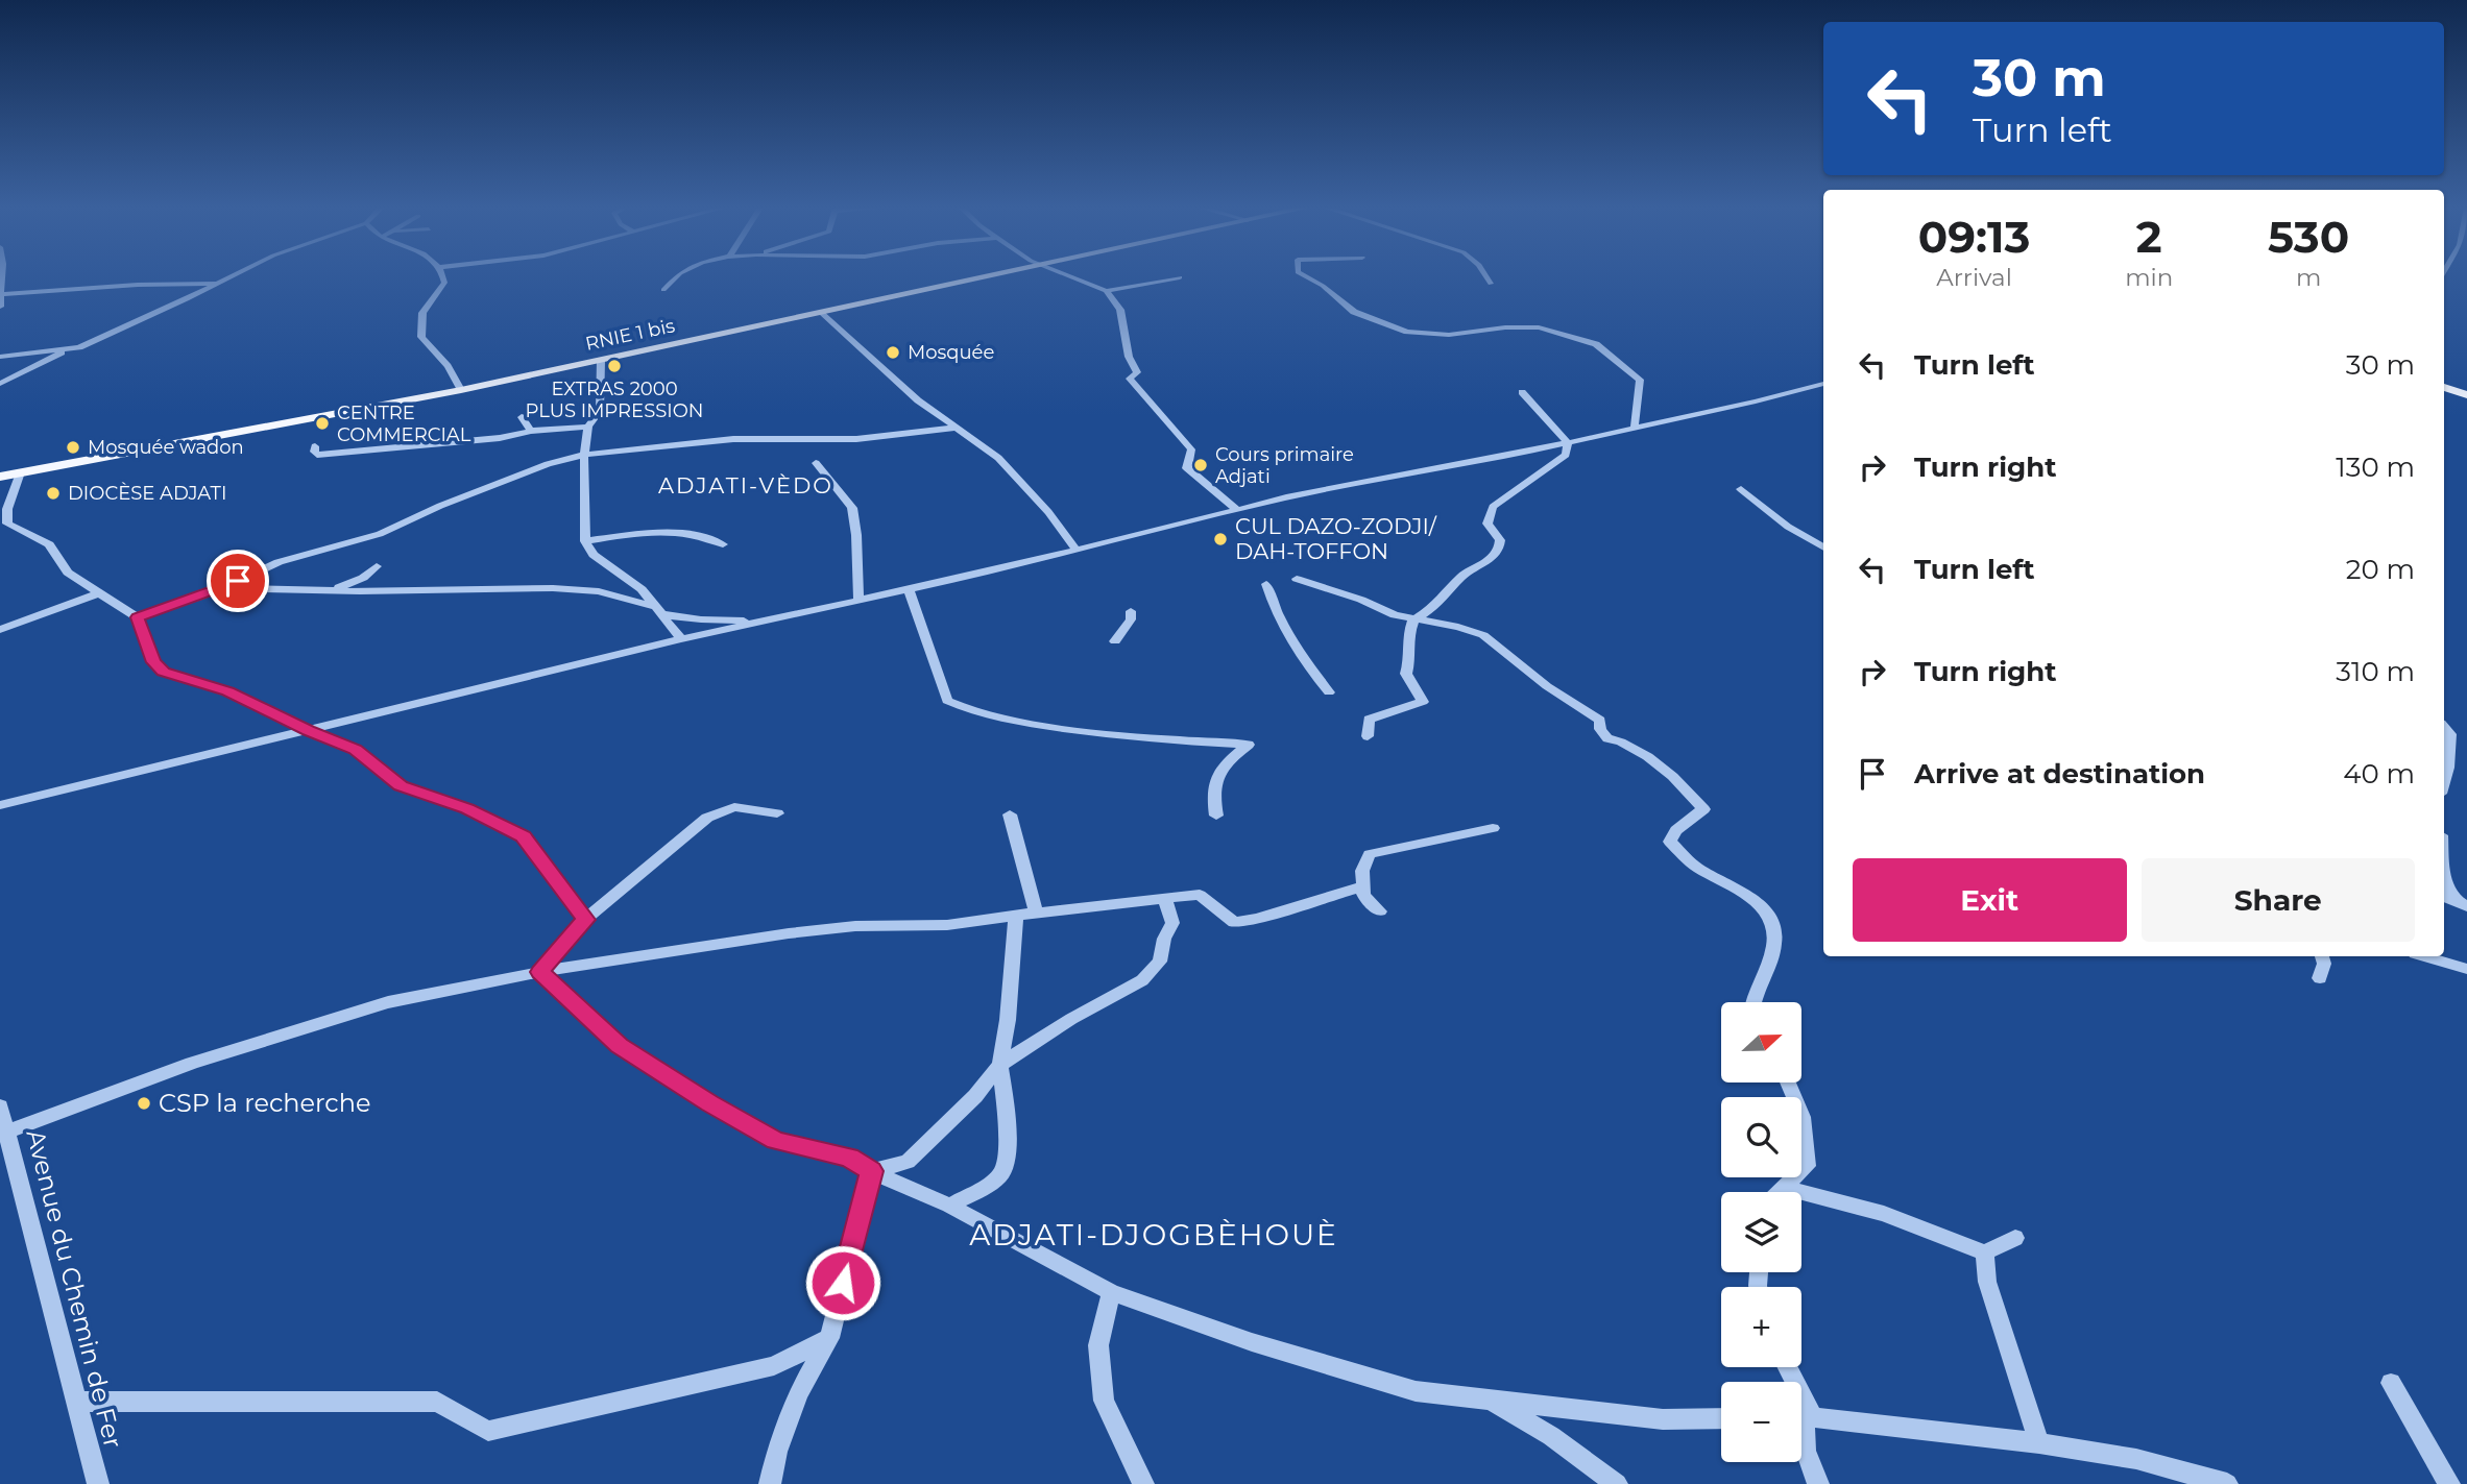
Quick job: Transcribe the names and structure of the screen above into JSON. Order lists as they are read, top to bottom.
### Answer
{
  "streets": {
    "main road": ["RNIE 1 bis"],
    "street": ["Avenue du Chemin de Fer"]
  },
  "districts": ["ADJATI-VÈDO", "ADJATI-DJOGBÈHOUÈ"],
  "places": [
    "Mosquée",
    "EXTRAS 2000 PLUS IMPRESSION",
    "CENTRE COMMERCIAL",
    "Mosquée wadon",
    "Cours primaire Adjati",
    "DIOCÈSE ADJATI",
    "CUL DAZO-ZODJI/ DAH-TOFFON",
    "CSP la recherche"
  ],
  "north": "right",
  "page": {
    "turn": ["30 m", "Turn left"],
    "eta": [
      "09:13",
      "Arrival",
      "2",
      "min",
      "530",
      "m"
    ],
    "list": [
      {
        "name": "Turn left",
        "value": "30 m"
      },
      {
        "name": "Turn right",
        "value": "130 m"
      },
      {
        "name": "Turn left",
        "value": "20 m"
      },
      {
        "name": "Turn right",
        "value": "310 m"
      },
      {
        "name": "Arrive at destination",
        "value": "40 m"
      }
    ],
    "buttons": ["Exit", "Share"],
    "map_buttons": ["+", "−"]
  }
}
